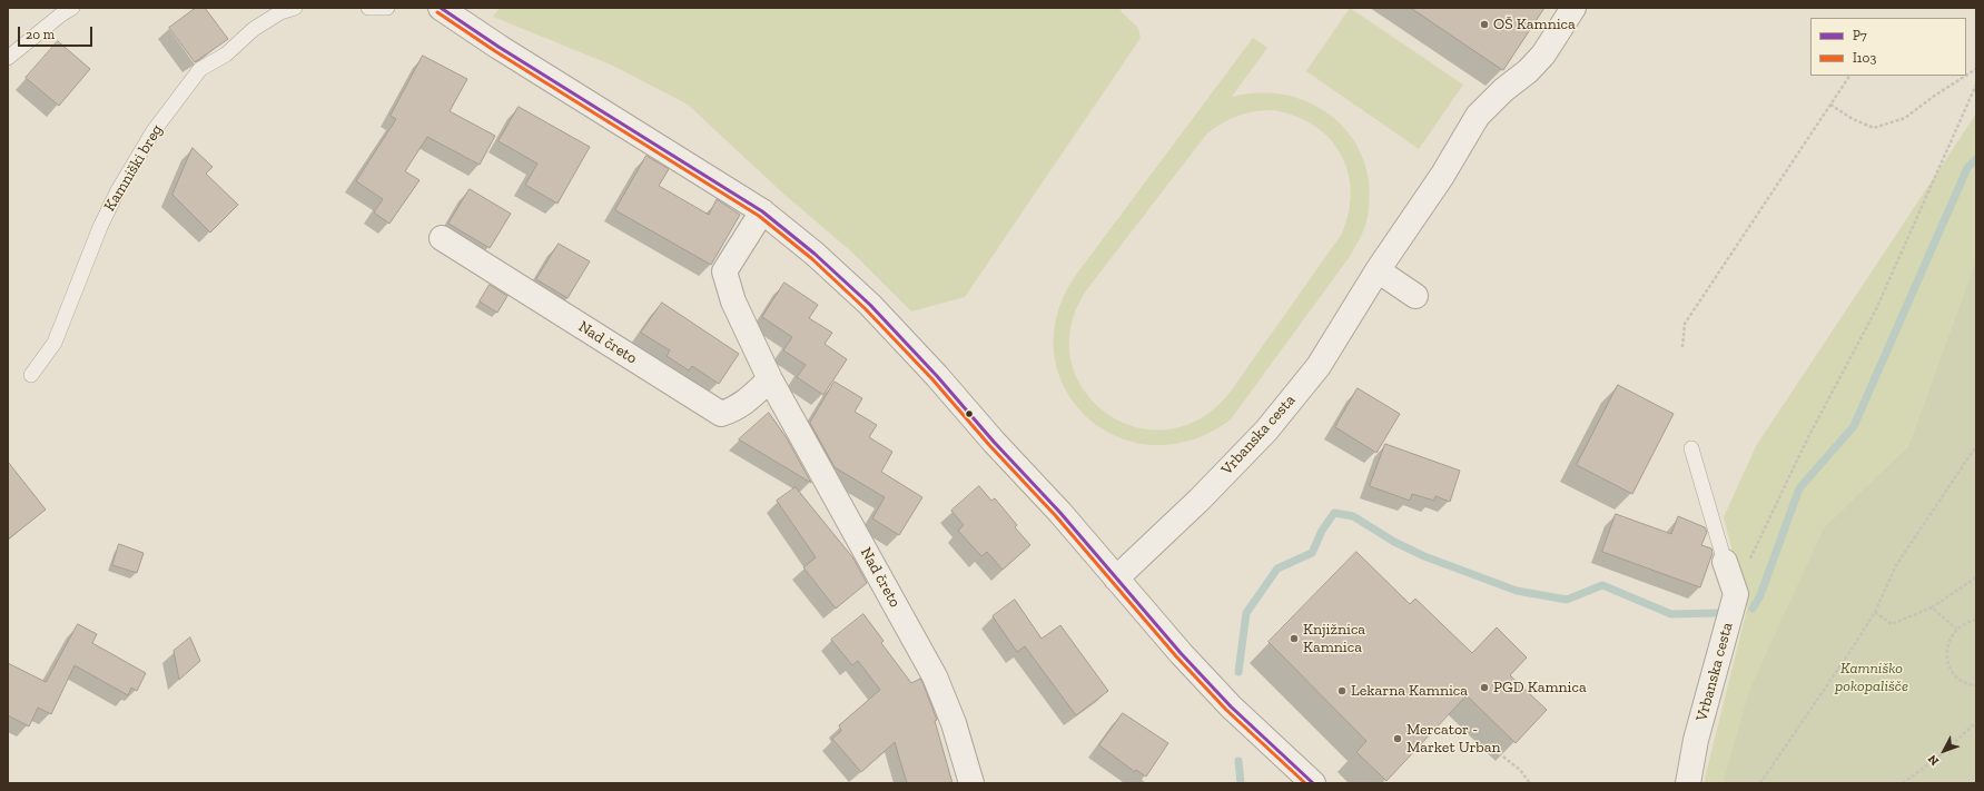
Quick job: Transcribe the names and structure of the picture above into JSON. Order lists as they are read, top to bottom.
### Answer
{
  "streets": {
    "street": ["Nad čreto", "Vrbanska cesta"],
    "lane": ["Kamniški breg"]
  },
  "parks": ["Kamniško pokopališče"],
  "places": [
    "OŠ Kamnica",
    "Knjižnica Kamnica",
    "PGD Kamnica",
    "Lekarna Kamnica",
    "Mercator - Market Urban"
  ],
  "lines": ["transit line P7", "transit line I103"],
  "legend": ["P7", "I103"],
  "scale_bar": "20 m",
  "north": "bottom left"
}
